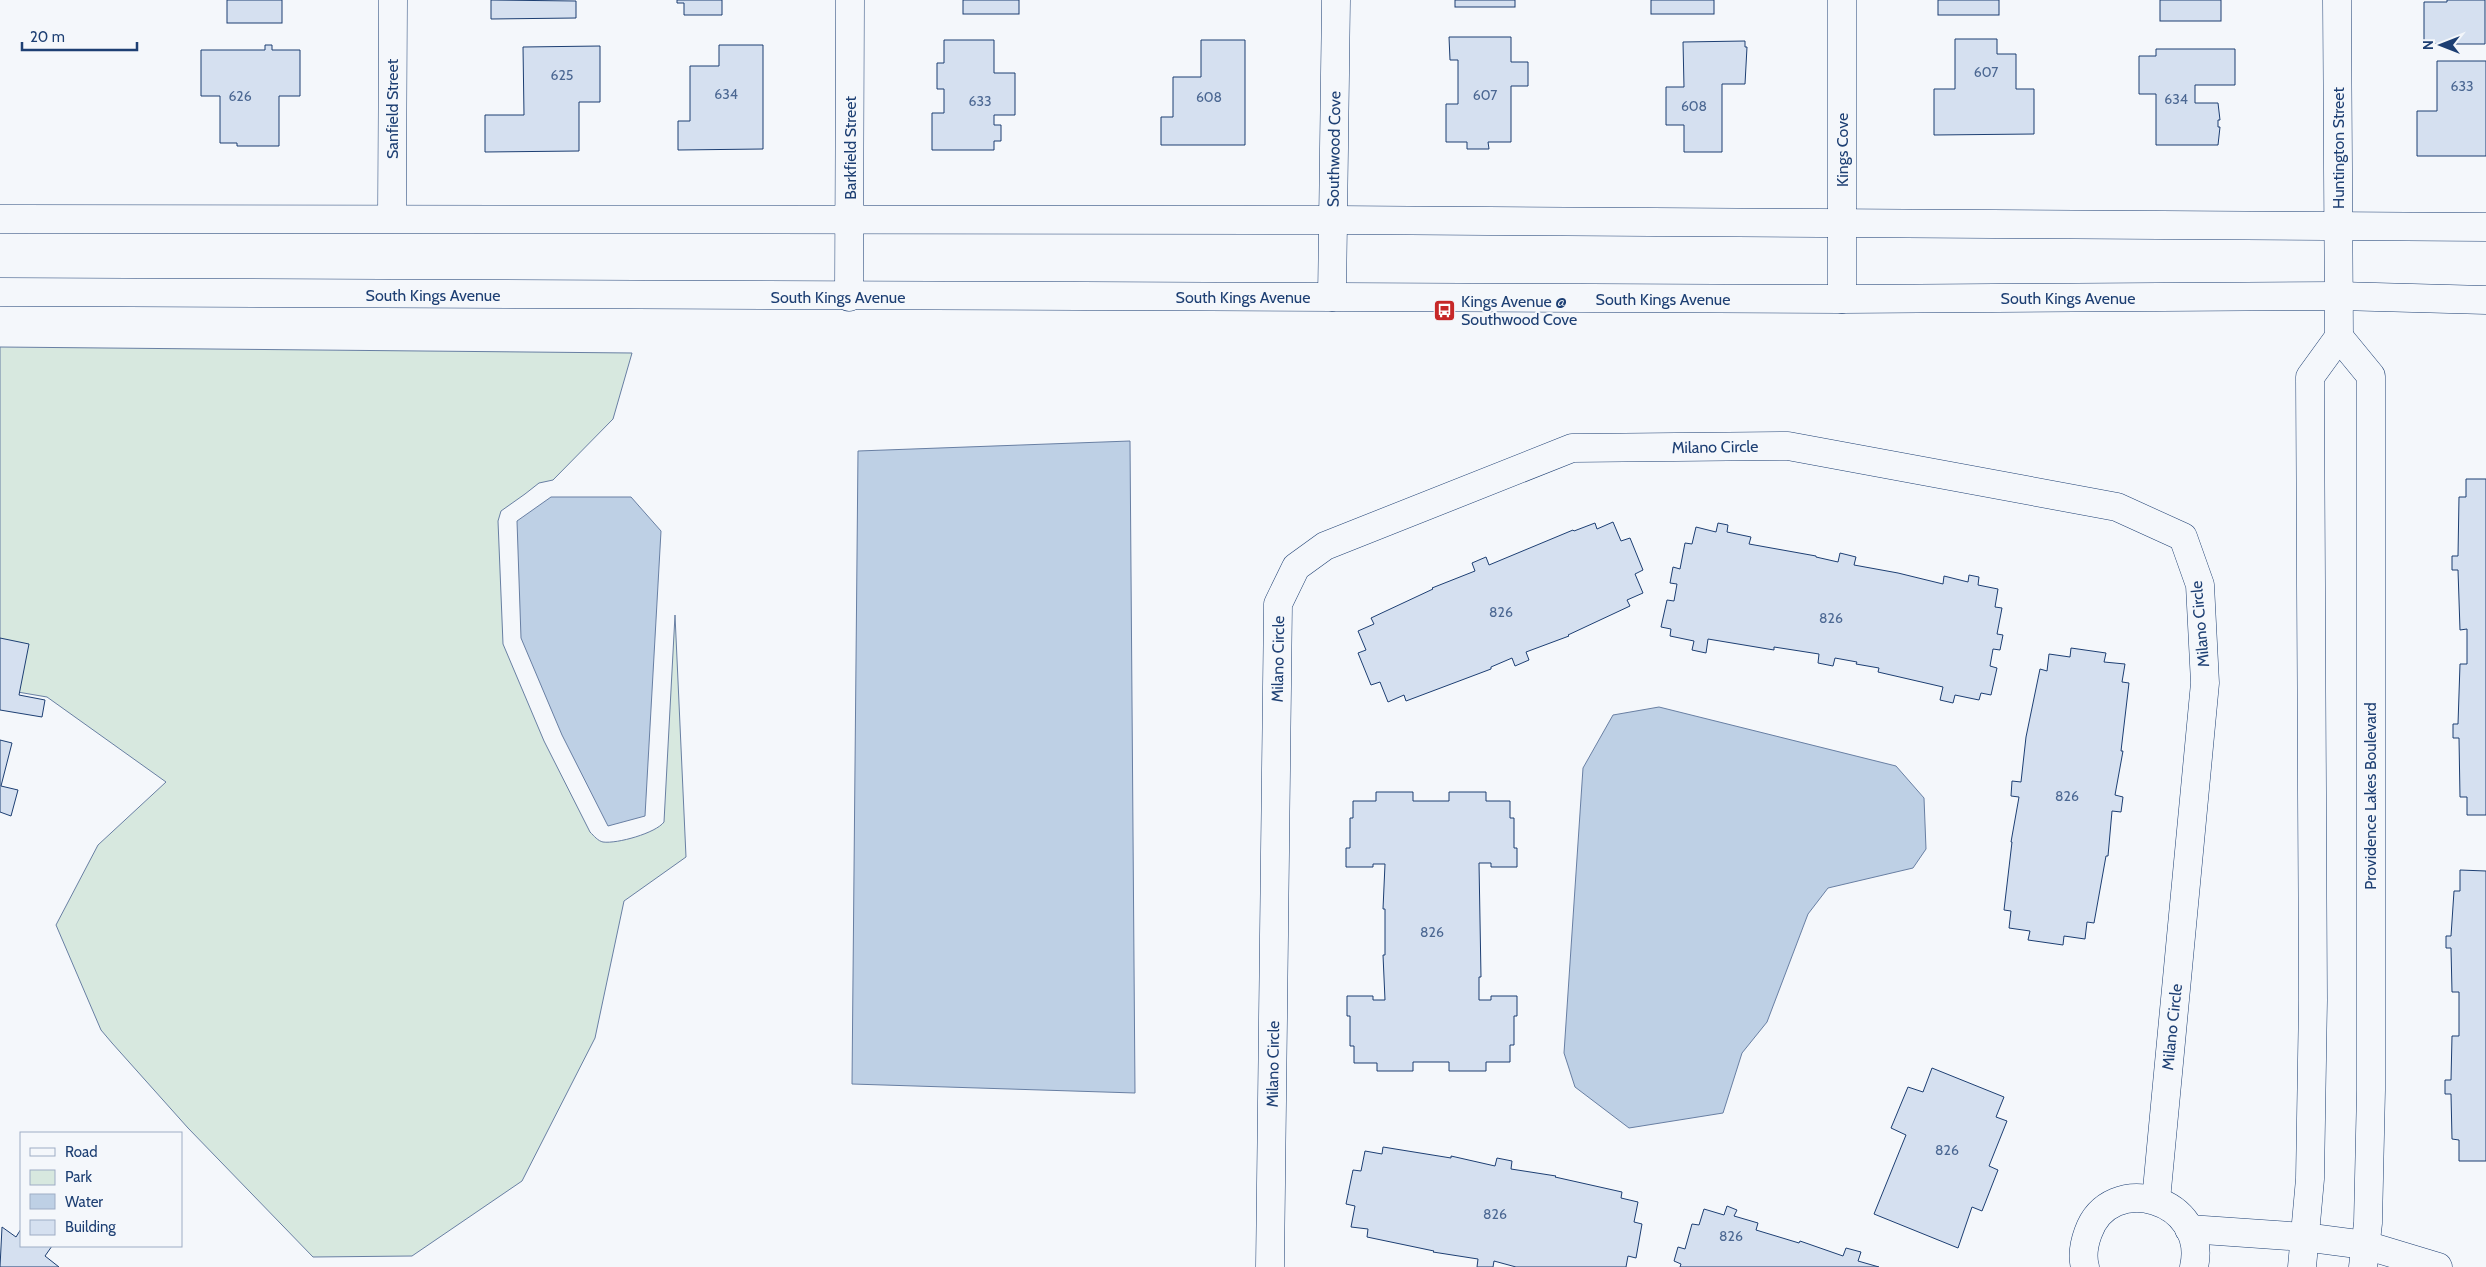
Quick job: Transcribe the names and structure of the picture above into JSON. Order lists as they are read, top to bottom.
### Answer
{
  "streets": {
    "street": [
      "Sanfield Street",
      "Barkfield Street",
      "Huntington Street",
      "Southwood Cove",
      "Kings Cove",
      "South Kings Avenue",
      "Milano Circle",
      "Providence Lakes Boulevard"
    ]
  },
  "crossings": [
    ["Barkfield Street", "South Kings Avenue"],
    ["Huntington Street", "South Kings Avenue"],
    ["Southwood Cove", "South Kings Avenue"],
    ["Kings Cove", "South Kings Avenue"]
  ],
  "places": {
    "bus stop": ["Kings Avenue @ Southwood Cove"]
  },
  "house_numbers": [
    "607",
    "625",
    "633",
    "634",
    "607",
    "626",
    "608",
    "634",
    "633",
    "608",
    "826",
    "826",
    "826",
    "826",
    "826",
    "826",
    "826"
  ],
  "legend": [
    "Road",
    "Park",
    "Water",
    "Building"
  ],
  "scale_bar": "20 m",
  "north": "left"
}
